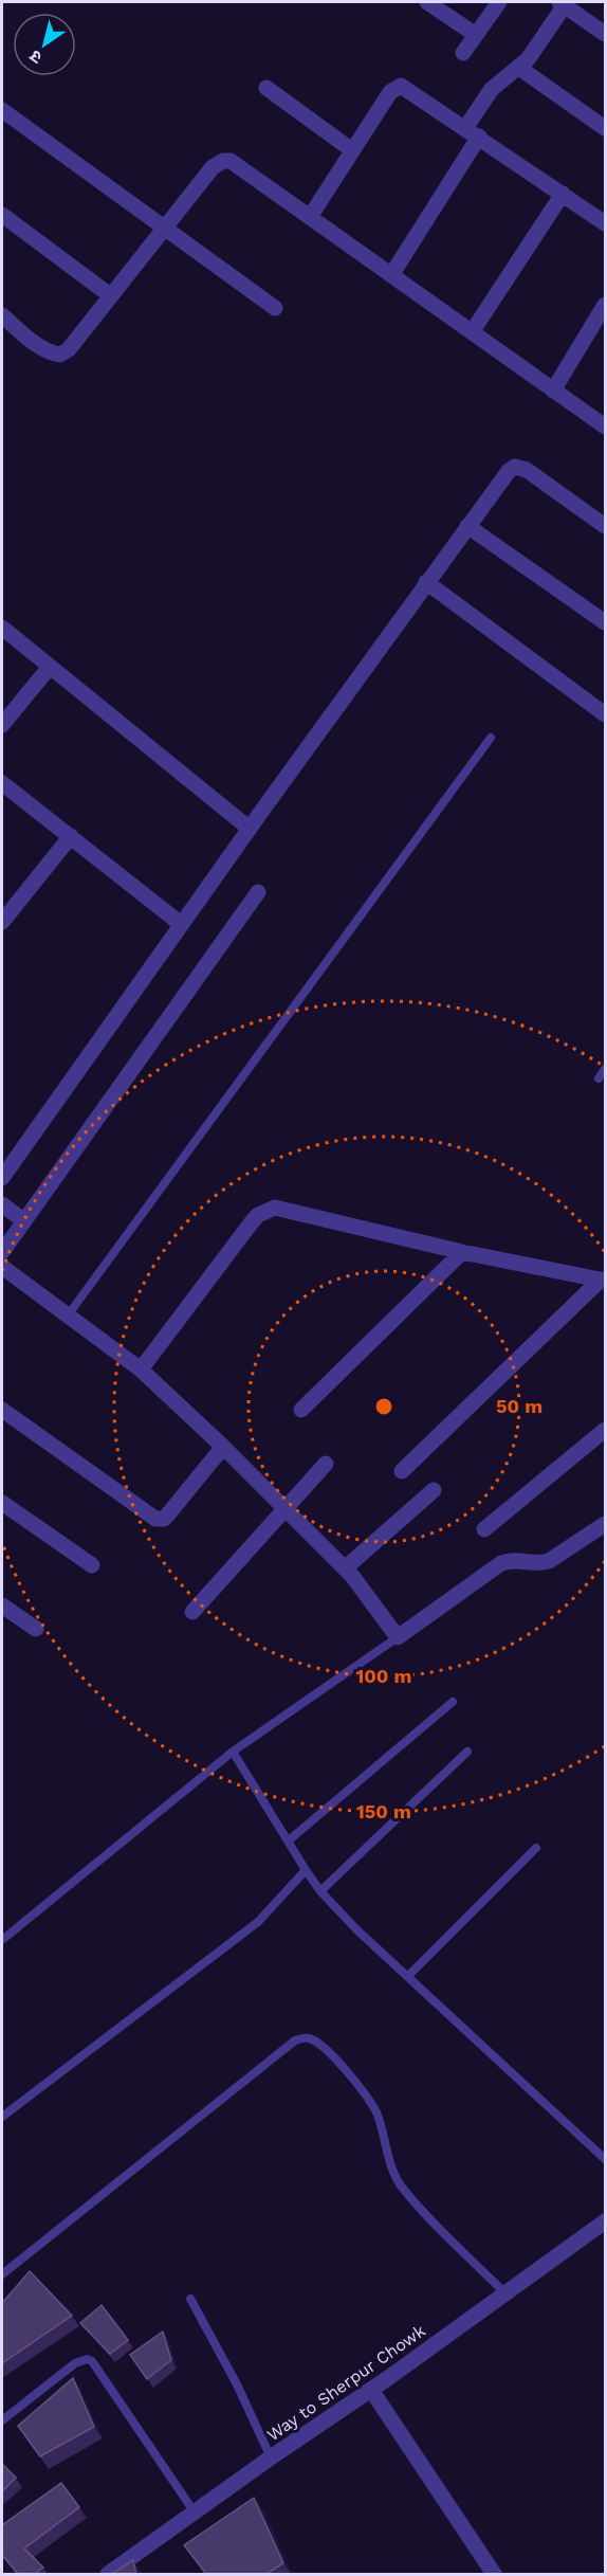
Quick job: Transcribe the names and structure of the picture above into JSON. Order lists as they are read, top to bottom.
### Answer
{
  "streets": {
    "street": ["Way to Sherpur Chowk"]
  },
  "north": "bottom left",
  "rings": ["50 m", "100 m", "150 m"]
}
